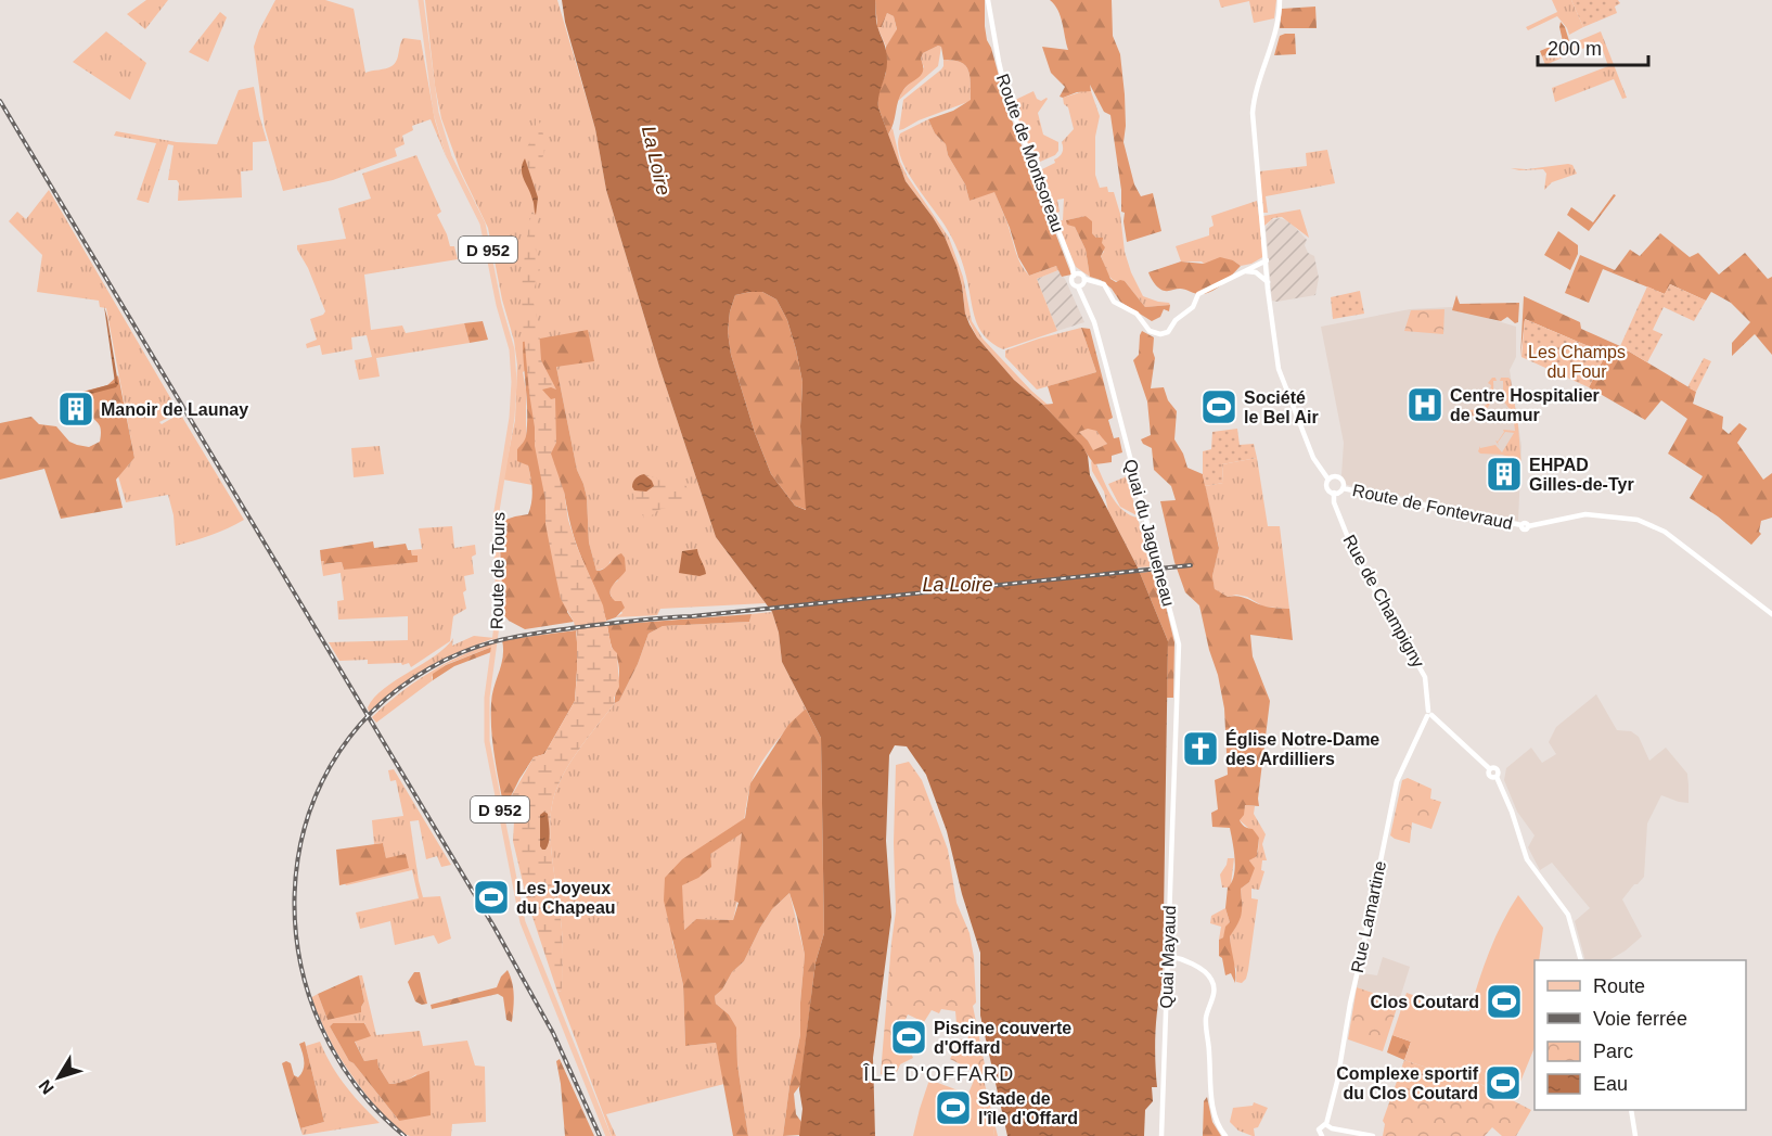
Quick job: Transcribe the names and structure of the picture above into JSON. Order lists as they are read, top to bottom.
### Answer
{
  "streets": {
    "main road": ["D 952", "Route de Tours"],
    "street": [
      "Route de Montsoreau",
      "Route de Fontevraud",
      "Quai du Jagueneau",
      "Rue de Champigny",
      "Rue Lamartine",
      "Quai Mayaud"
    ]
  },
  "crossings": [
    ["Route de Fontevraud", "Rue de Champigny"],
    ["Quai du Jagueneau", "Quai Mayaud"],
    ["Rue de Champigny", "Rue Lamartine"]
  ],
  "districts": ["ÎLE D'OFFARD"],
  "water": ["La Loire"],
  "parks": ["Les Champs du Four"],
  "places": {
    "hospital": ["Centre Hospitalier de Saumur"],
    "sports": [
      "Société le Bel Air",
      "Les Joyeux du Chapeau",
      "Clos Coutard",
      "Piscine couverte d'Offard",
      "Complexe sportif du Clos Coutard",
      "Stade de l'île d'Offard"
    ],
    "building": ["Manoir de Launay", "EHPAD Gilles-de-Tyr"],
    "church": ["Église Notre-Dame des Ardilliers"]
  },
  "legend": [
    "Route",
    "Voie ferrée",
    "Parc",
    "Eau"
  ],
  "scale_bar": "200 m",
  "north": "bottom left"
}
